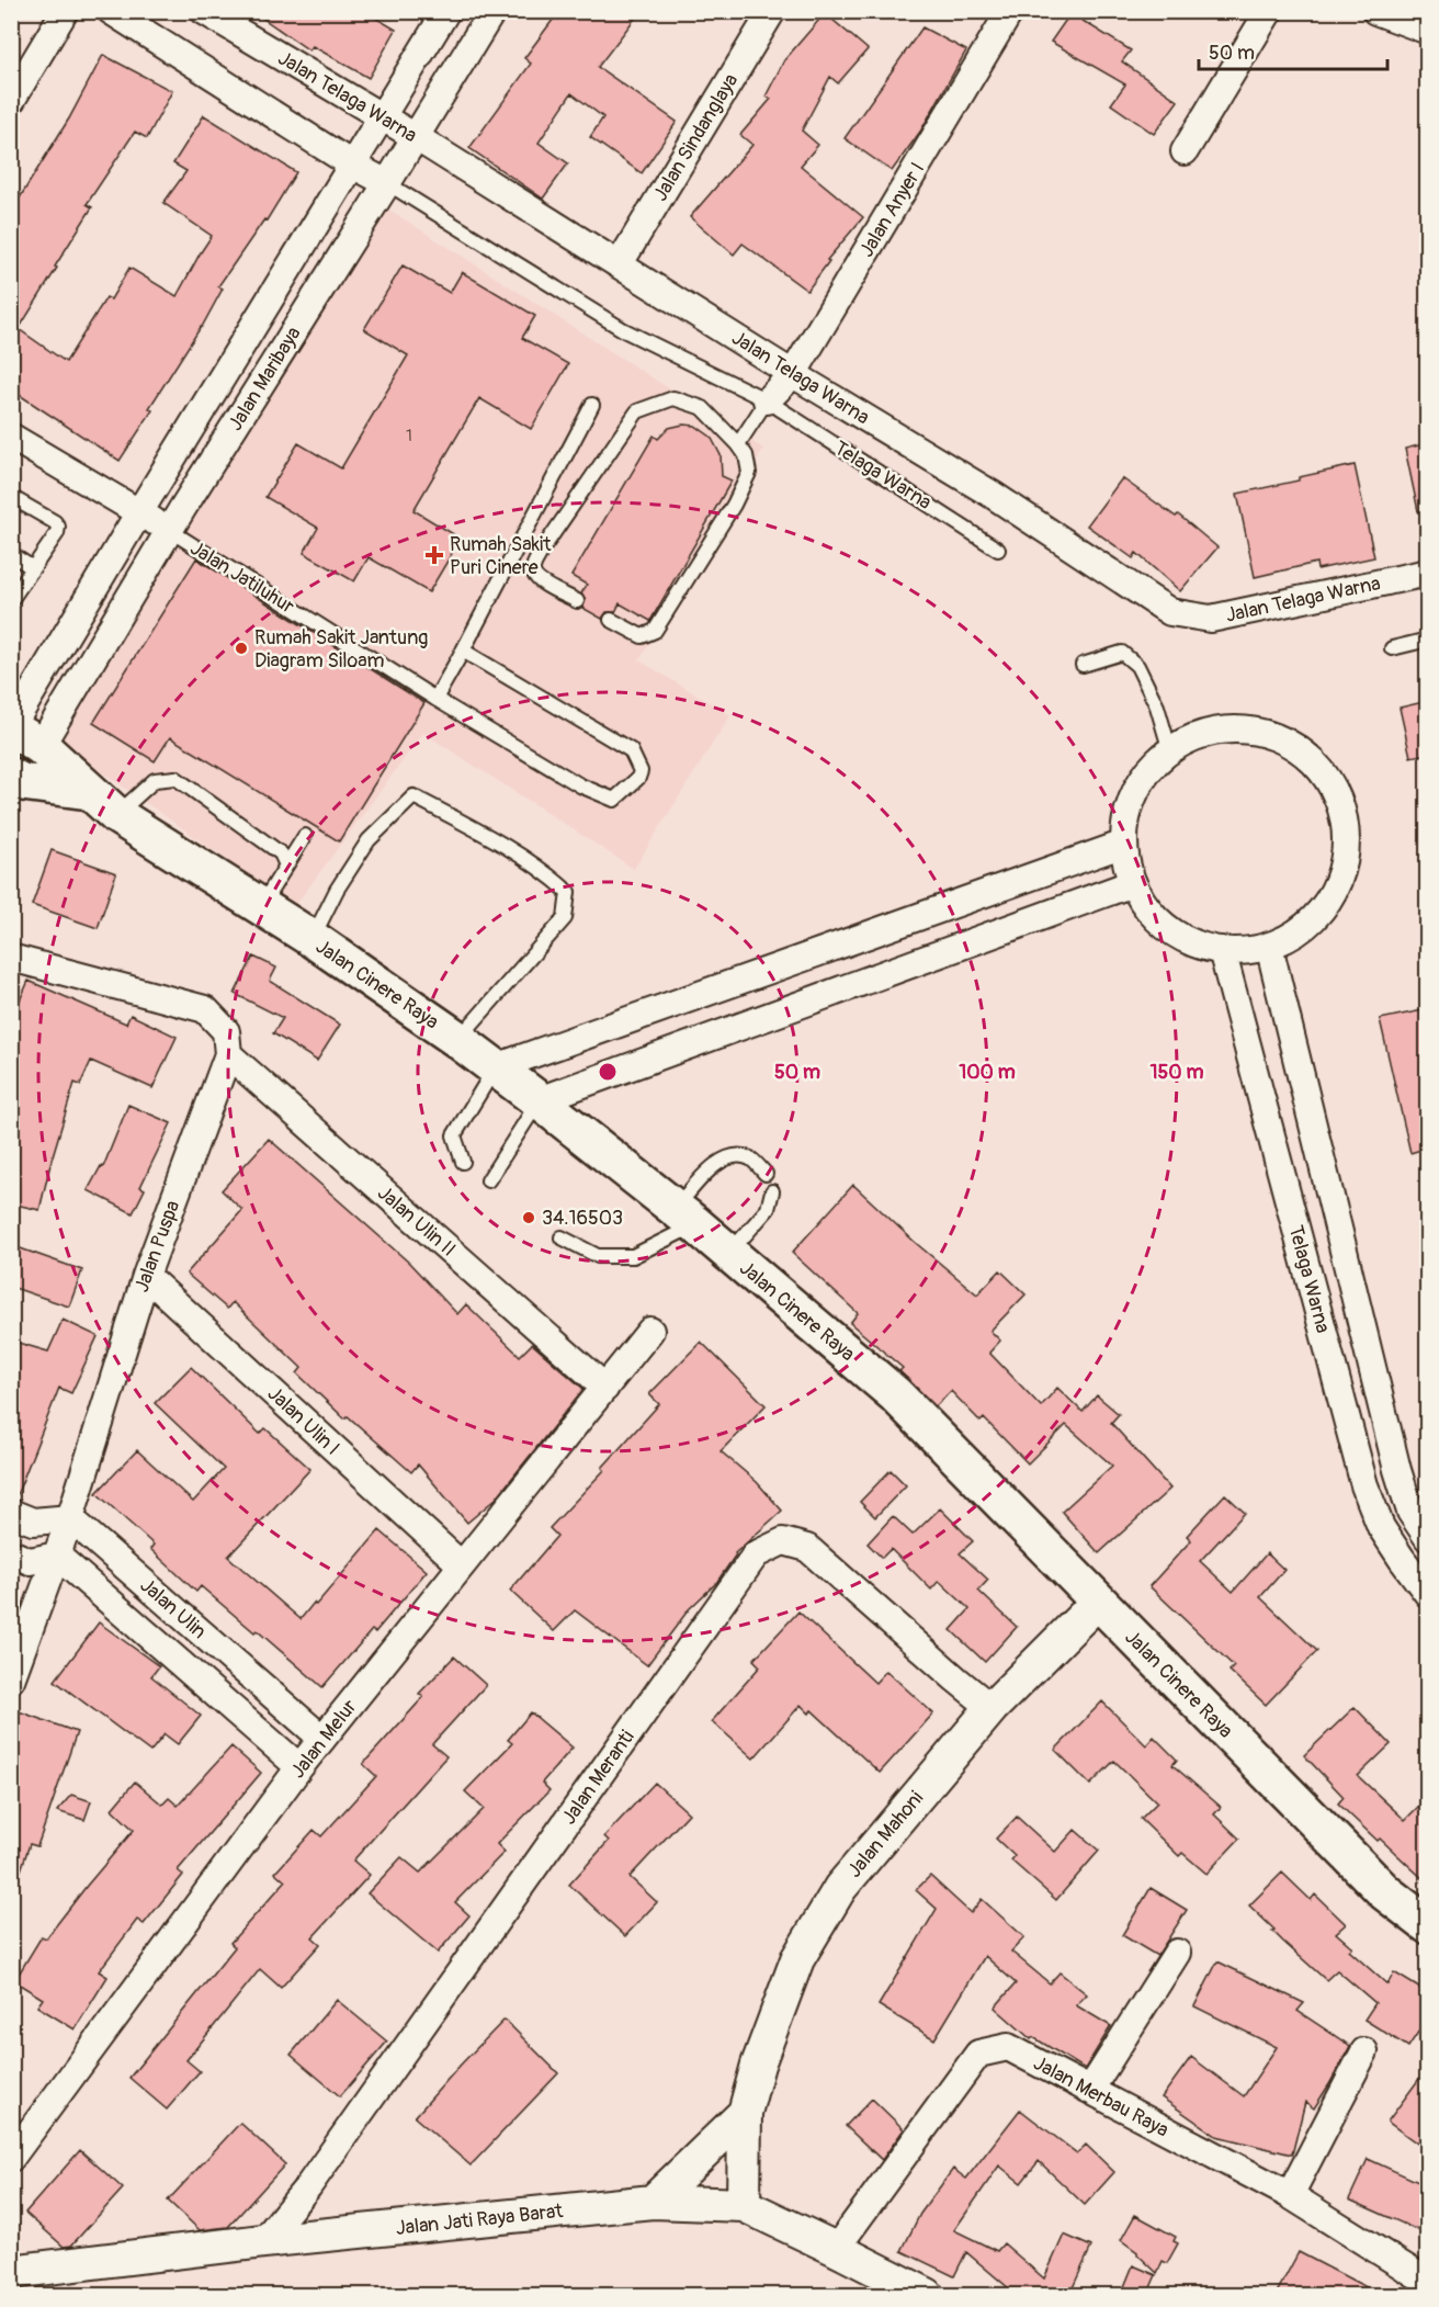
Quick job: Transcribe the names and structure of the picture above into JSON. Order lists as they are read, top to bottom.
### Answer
{
  "streets": {
    "main road": ["Jalan Cinere Raya"],
    "street": [
      "Jalan Telaga Warna",
      "Jalan Sindanglaya",
      "Jalan Anyer I",
      "Jalan Maribaya",
      "Telaga Warna",
      "Jalan Ulin II",
      "Jalan Puspa",
      "Jalan Ulin I",
      "Jalan Ulin",
      "Jalan Melur",
      "Jalan Meranti",
      "Jalan Mahoni",
      "Jalan Merbau Raya",
      "Jalan Jati Raya Barat"
    ],
    "lane": ["Jalan Jatiluhur"]
  },
  "crossings": [
    ["Jalan Telaga Warna", "Jalan Sindanglaya"],
    ["Jalan Telaga Warna", "Jalan Anyer I"],
    ["Jalan Telaga Warna", "Jalan Maribaya"],
    ["Jalan Telaga Warna", "Telaga Warna"],
    ["Jalan Anyer I", "Telaga Warna"],
    ["Jalan Maribaya", "Jalan Jatiluhur"],
    ["Jalan Maribaya", "Jalan Cinere Raya"],
    ["Jalan Cinere Raya", "Jalan Mahoni"],
    ["Jalan Ulin II", "Jalan Puspa"],
    ["Jalan Ulin II", "Jalan Melur"],
    ["Jalan Puspa", "Jalan Ulin I"],
    ["Jalan Puspa", "Jalan Ulin"],
    ["Jalan Ulin I", "Jalan Melur"],
    ["Jalan Ulin", "Jalan Melur"],
    ["Jalan Meranti", "Jalan Mahoni"],
    ["Jalan Meranti", "Jalan Jati Raya Barat"],
    ["Jalan Mahoni", "Jalan Jati Raya Barat"],
    ["Jalan Merbau Raya", "Jalan Jati Raya Barat"]
  ],
  "places": {
    "health": ["Rumah Sakit Puri Cinere"],
    "other": ["Rumah Sakit Jantung Diagram Siloam", "34.16503"]
  },
  "house_numbers": ["1"],
  "scale_bar": "50 m",
  "rings": ["50 m", "100 m", "150 m"]
}
